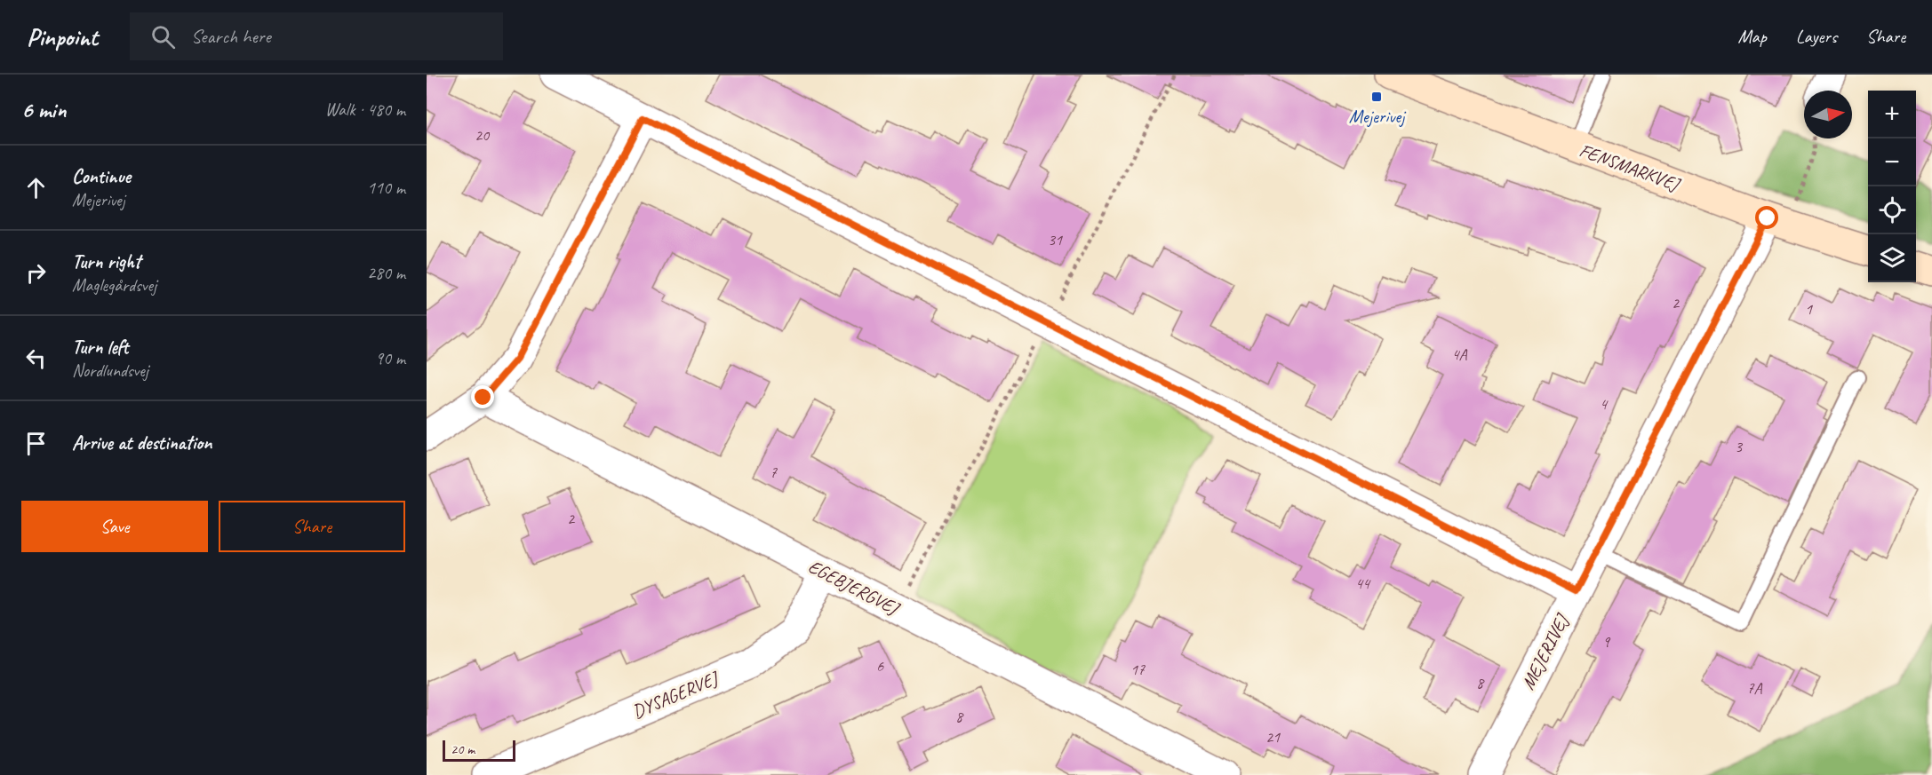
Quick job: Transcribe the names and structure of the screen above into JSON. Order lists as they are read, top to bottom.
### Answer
{
  "streets": {
    "street": [
      "FENSMARKVEJ",
      "EGEBJERGVEJ",
      "MEJERIVEJ",
      "DYSAGERVEJ"
    ]
  },
  "crossings": [
    ["FENSMARKVEJ", "MEJERIVEJ"],
    ["EGEBJERGVEJ", "DYSAGERVEJ"]
  ],
  "places": {
    "transit": ["Mejerivej"]
  },
  "house_numbers": [
    "20",
    "31",
    "2",
    "1",
    "4A",
    "4",
    "3",
    "7",
    "2",
    "44",
    "9",
    "6",
    "17",
    "8",
    "7A",
    "8",
    "21"
  ],
  "scale_bar": "20 m",
  "north": "right",
  "page": {
    "header": "Pinpoint",
    "search": "Search here",
    "nav": ["Map", "Layers", "Share"],
    "heading": ["6 min", "Walk · 480 m"],
    "map_buttons": ["+", "−"],
    "list": [
      ["Continue", "Mejerivej", "110 m"],
      ["Turn right", "Maglegårdsvej", "280 m"],
      ["Turn left", "Nordlundsvej", "90 m"],
      "Arrive at destination"
    ],
    "buttons": ["Save", "Share"],
    "scale": "20 m"
  }
}
